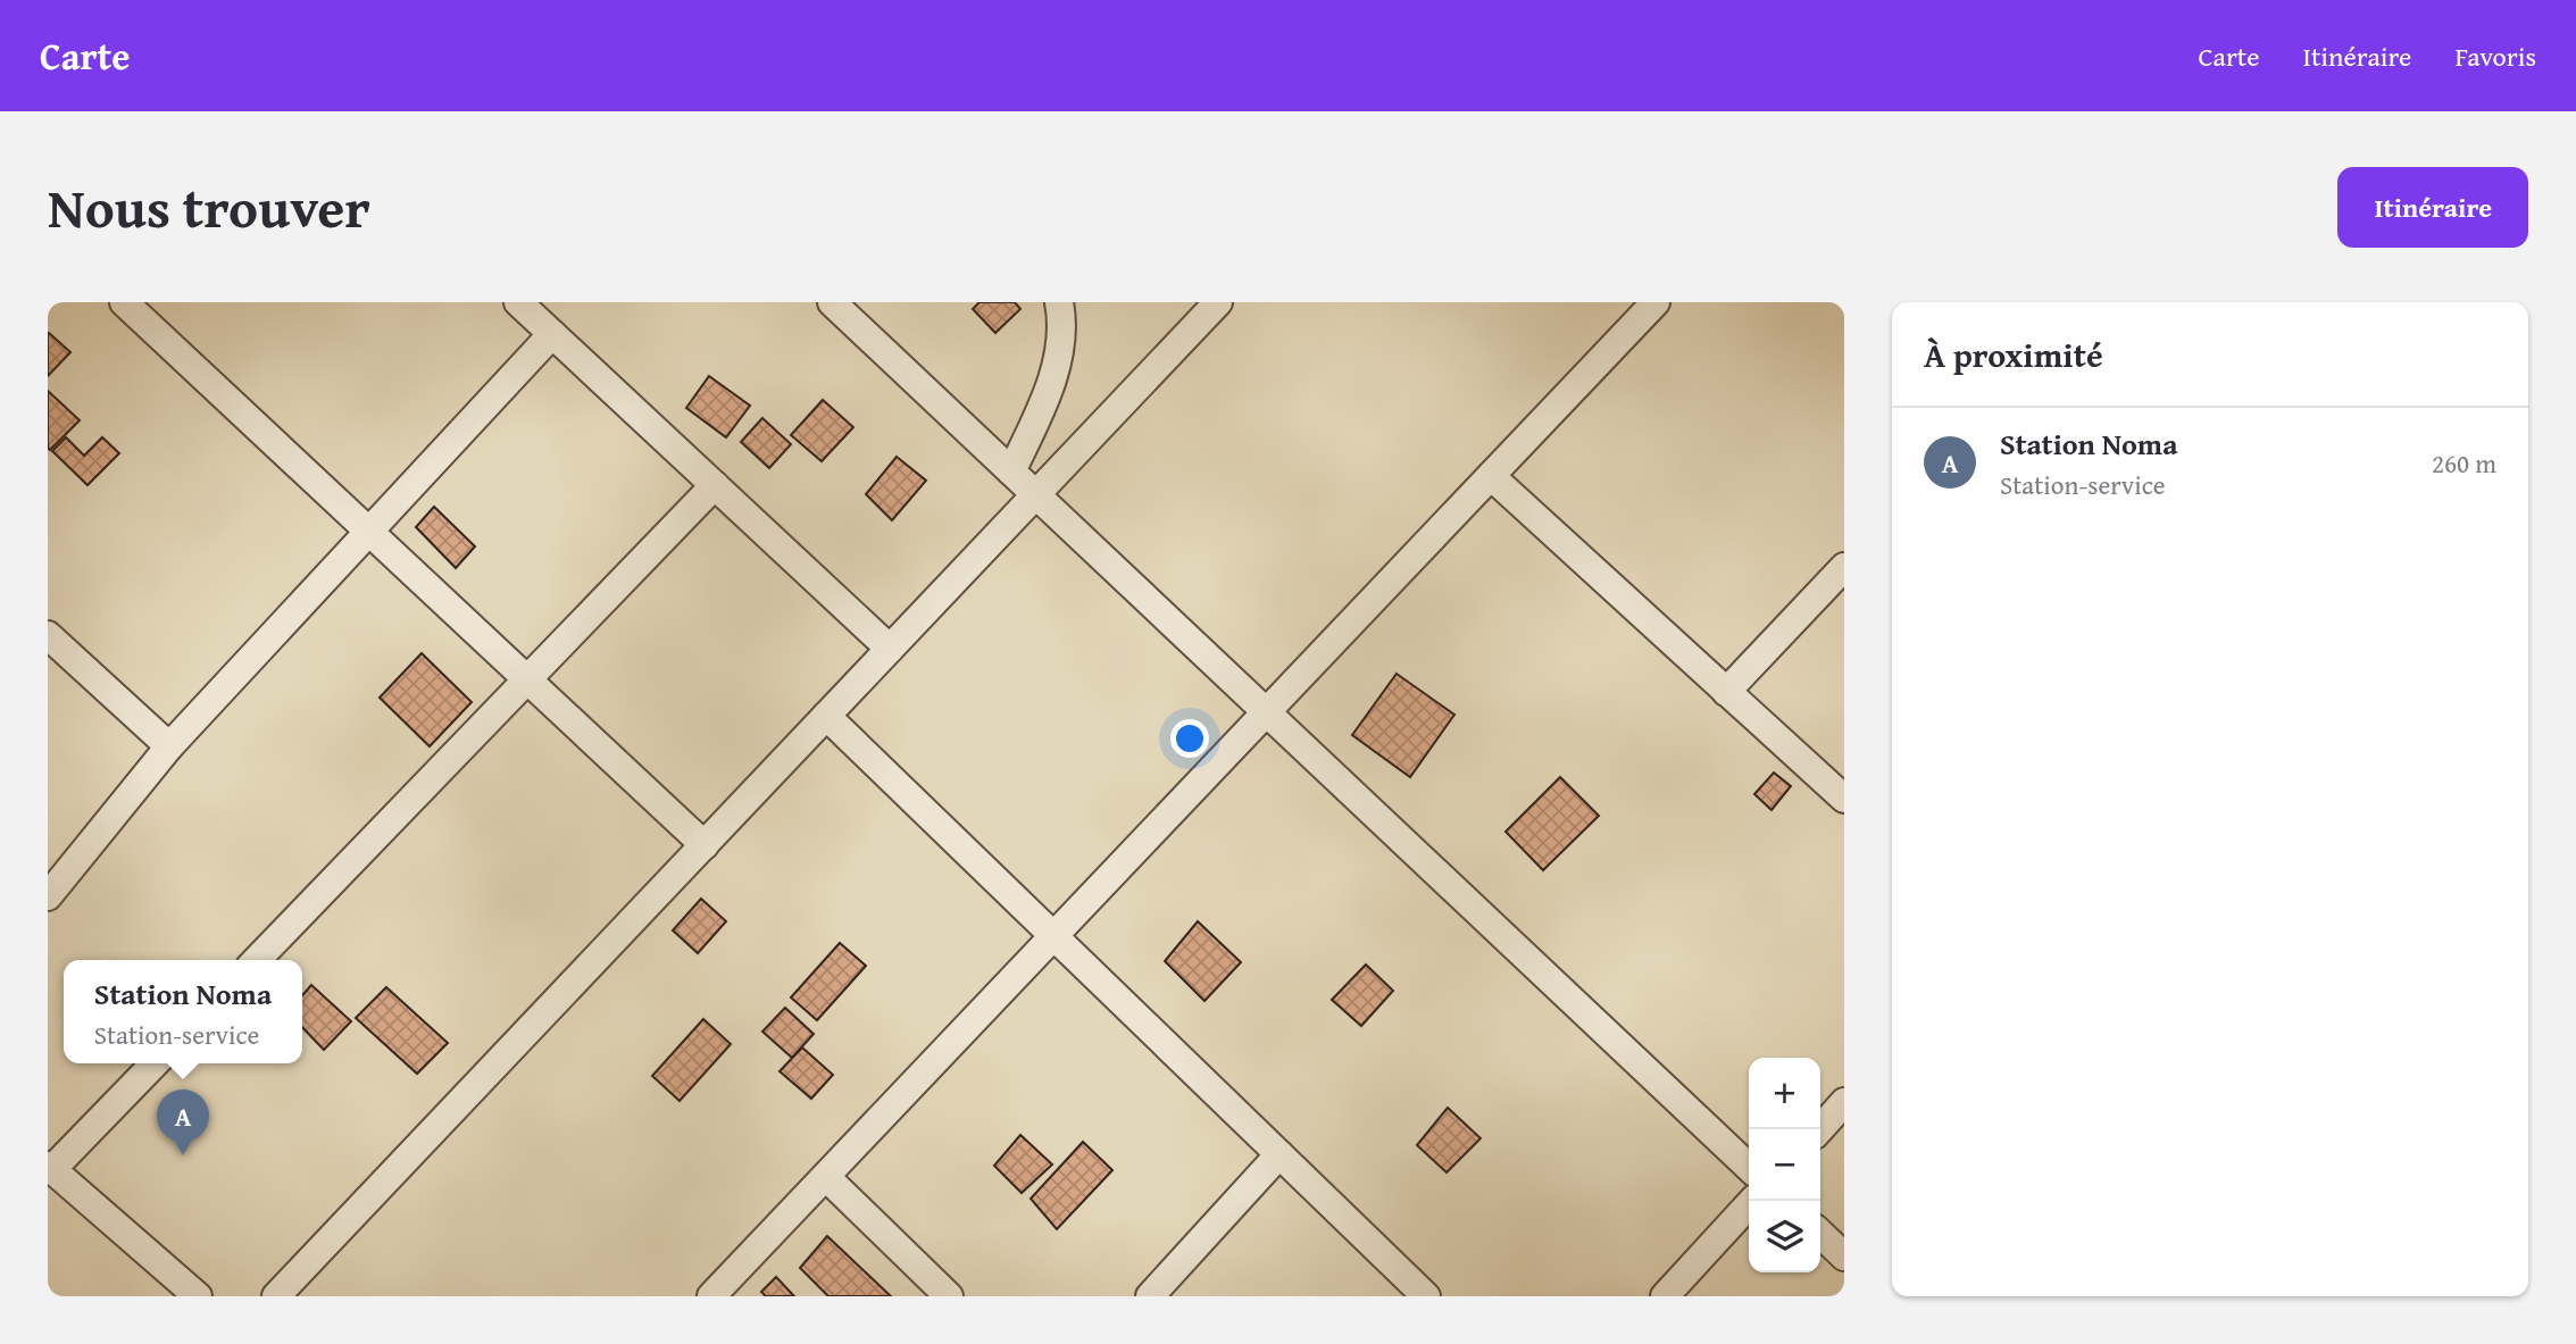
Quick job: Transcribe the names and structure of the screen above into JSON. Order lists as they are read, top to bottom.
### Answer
{
  "page": {
    "header": "Carte",
    "nav": ["Carte", "Itinéraire", "Favoris"],
    "title": "Nous trouver",
    "buttons": "Itinéraire",
    "heading": "À proximité",
    "list": [
      {
        "mark": "A",
        "name": "Station Noma",
        "note": "Station-service",
        "value": "260 m"
      }
    ],
    "popup": ["Station Noma", "Station-service"],
    "map_buttons": ["+", "−"],
    "pins": "A"
  }
}
